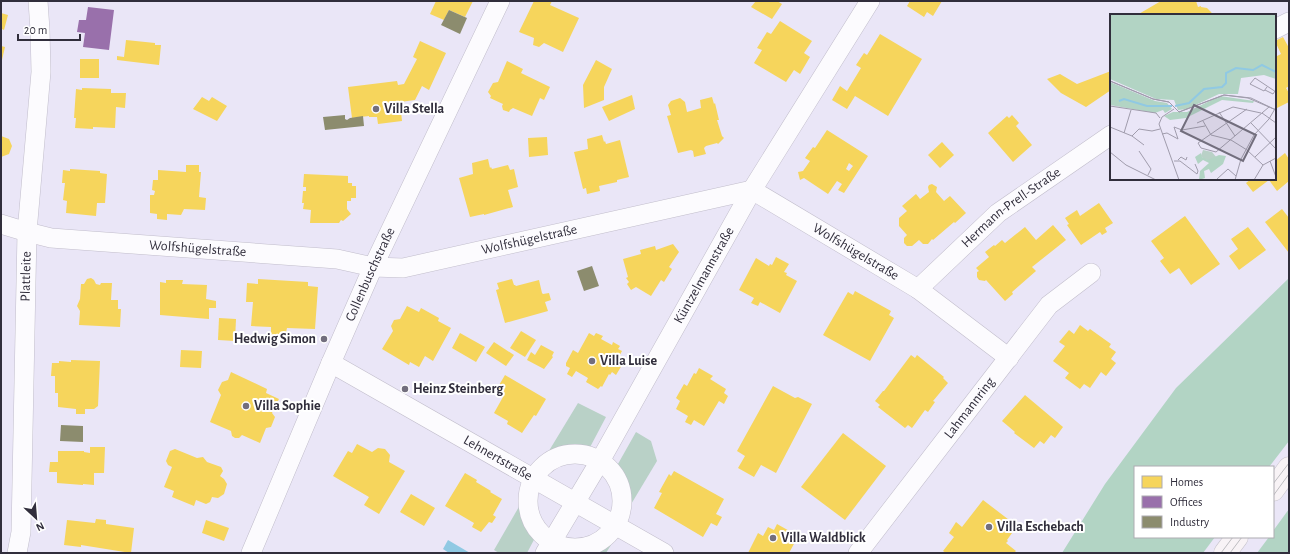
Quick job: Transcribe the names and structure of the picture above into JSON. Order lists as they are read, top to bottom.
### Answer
{
  "streets": {
    "street": [
      "Hermann-Prell-Straße",
      "Wolfshügelstraße",
      "Collenbuschstraße",
      "Küntzelmannstraße",
      "Plattleite",
      "Lahmannring",
      "Lehnertstraße"
    ]
  },
  "crossings": [
    ["Hermann-Prell-Straße", "Wolfshügelstraße"],
    ["Wolfshügelstraße", "Collenbuschstraße"],
    ["Wolfshügelstraße", "Küntzelmannstraße"],
    ["Wolfshügelstraße", "Plattleite"],
    ["Wolfshügelstraße", "Lahmannring"],
    ["Collenbuschstraße", "Lehnertstraße"],
    ["Küntzelmannstraße", "Lehnertstraße"]
  ],
  "places": [
    "Villa Stella",
    "Hedwig Simon",
    "Villa Luise",
    "Heinz Steinberg",
    "Villa Sophie",
    "Villa Eschebach",
    "Villa Waldblick"
  ],
  "legend": ["Homes", "Offices", "Industry"],
  "scale_bar": "20 m",
  "north": "bottom right"
}
